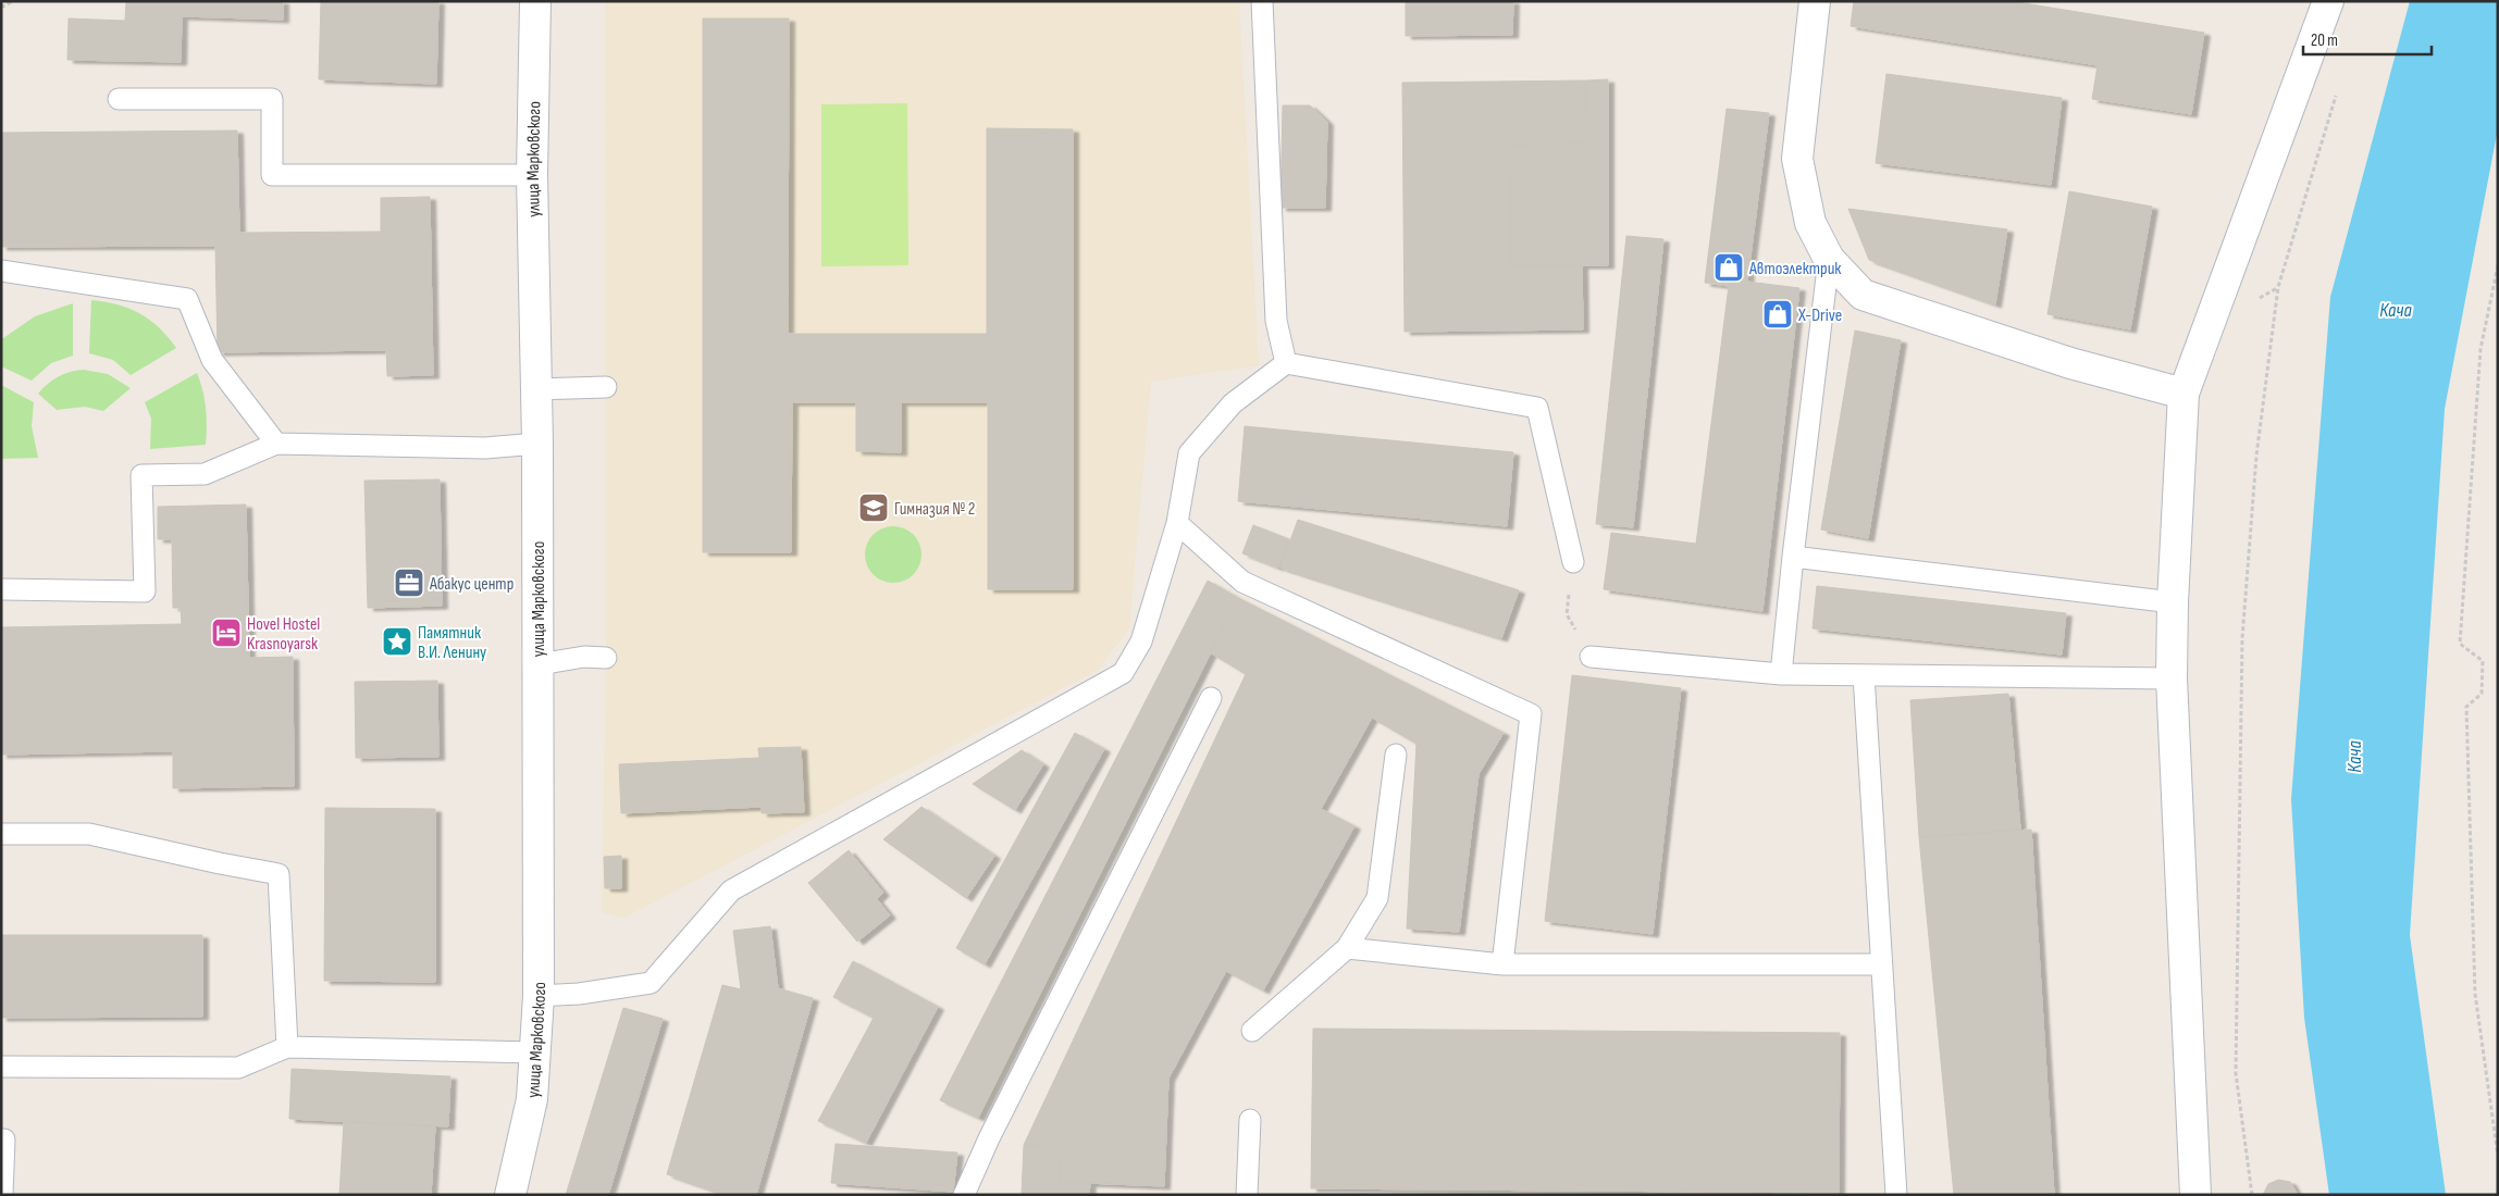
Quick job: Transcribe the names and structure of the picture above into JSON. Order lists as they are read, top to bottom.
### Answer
{
  "streets": {
    "street": ["улица Марковского"]
  },
  "water": ["Кача"],
  "places": {
    "shop": ["Автоэлектрик", "X-Drive"],
    "school or university": ["Гимназия № 2"],
    "office": ["Абакус центр"],
    "hotel": ["Hovel Hostel Krasnoyarsk"],
    "place": ["Памятник В.И. Ленину"]
  },
  "scale_bar": "20 m"
}
